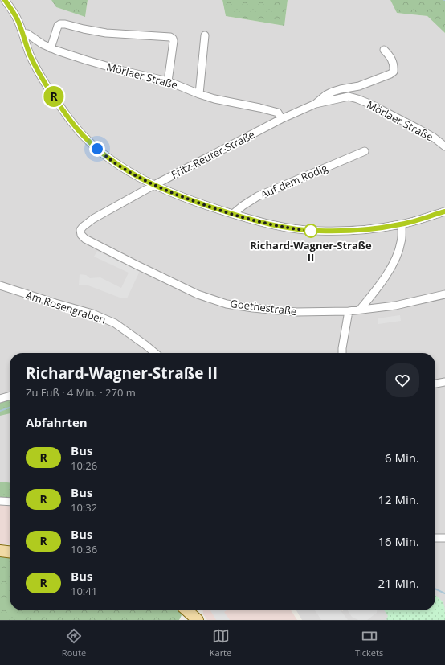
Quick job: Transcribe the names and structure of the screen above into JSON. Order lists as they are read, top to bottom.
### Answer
{
  "streets": {
    "street": [
      "Mörlaer Straße",
      "Fritz-Reuter-Straße",
      "Auf dem Rodig",
      "Am Rosengraben",
      "Goethestraße"
    ]
  },
  "crossings": [
    ["Mörlaer Straße", "Fritz-Reuter-Straße"],
    ["Fritz-Reuter-Straße", "Goethestraße"]
  ],
  "places": ["Richard-Wagner-Straße II"],
  "lines": ["bus line R"],
  "page": {
    "on_map": "R",
    "heading": [
      ["Richard-Wagner-Straße II", "Zu Fuß · 4 Min. · 270 m"],
      "Abfahrten"
    ],
    "list": [
      {
        "mark": "R",
        "name": "Bus",
        "note": "10:26",
        "value": "6 Min."
      },
      {
        "mark": "R",
        "name": "Bus",
        "note": "10:32",
        "value": "12 Min."
      },
      {
        "mark": "R",
        "name": "Bus",
        "note": "10:36",
        "value": "16 Min."
      },
      {
        "mark": "R",
        "name": "Bus",
        "note": "10:41",
        "value": "21 Min."
      }
    ],
    "tabs": ["Route", "Karte", "Tickets"]
  }
}
